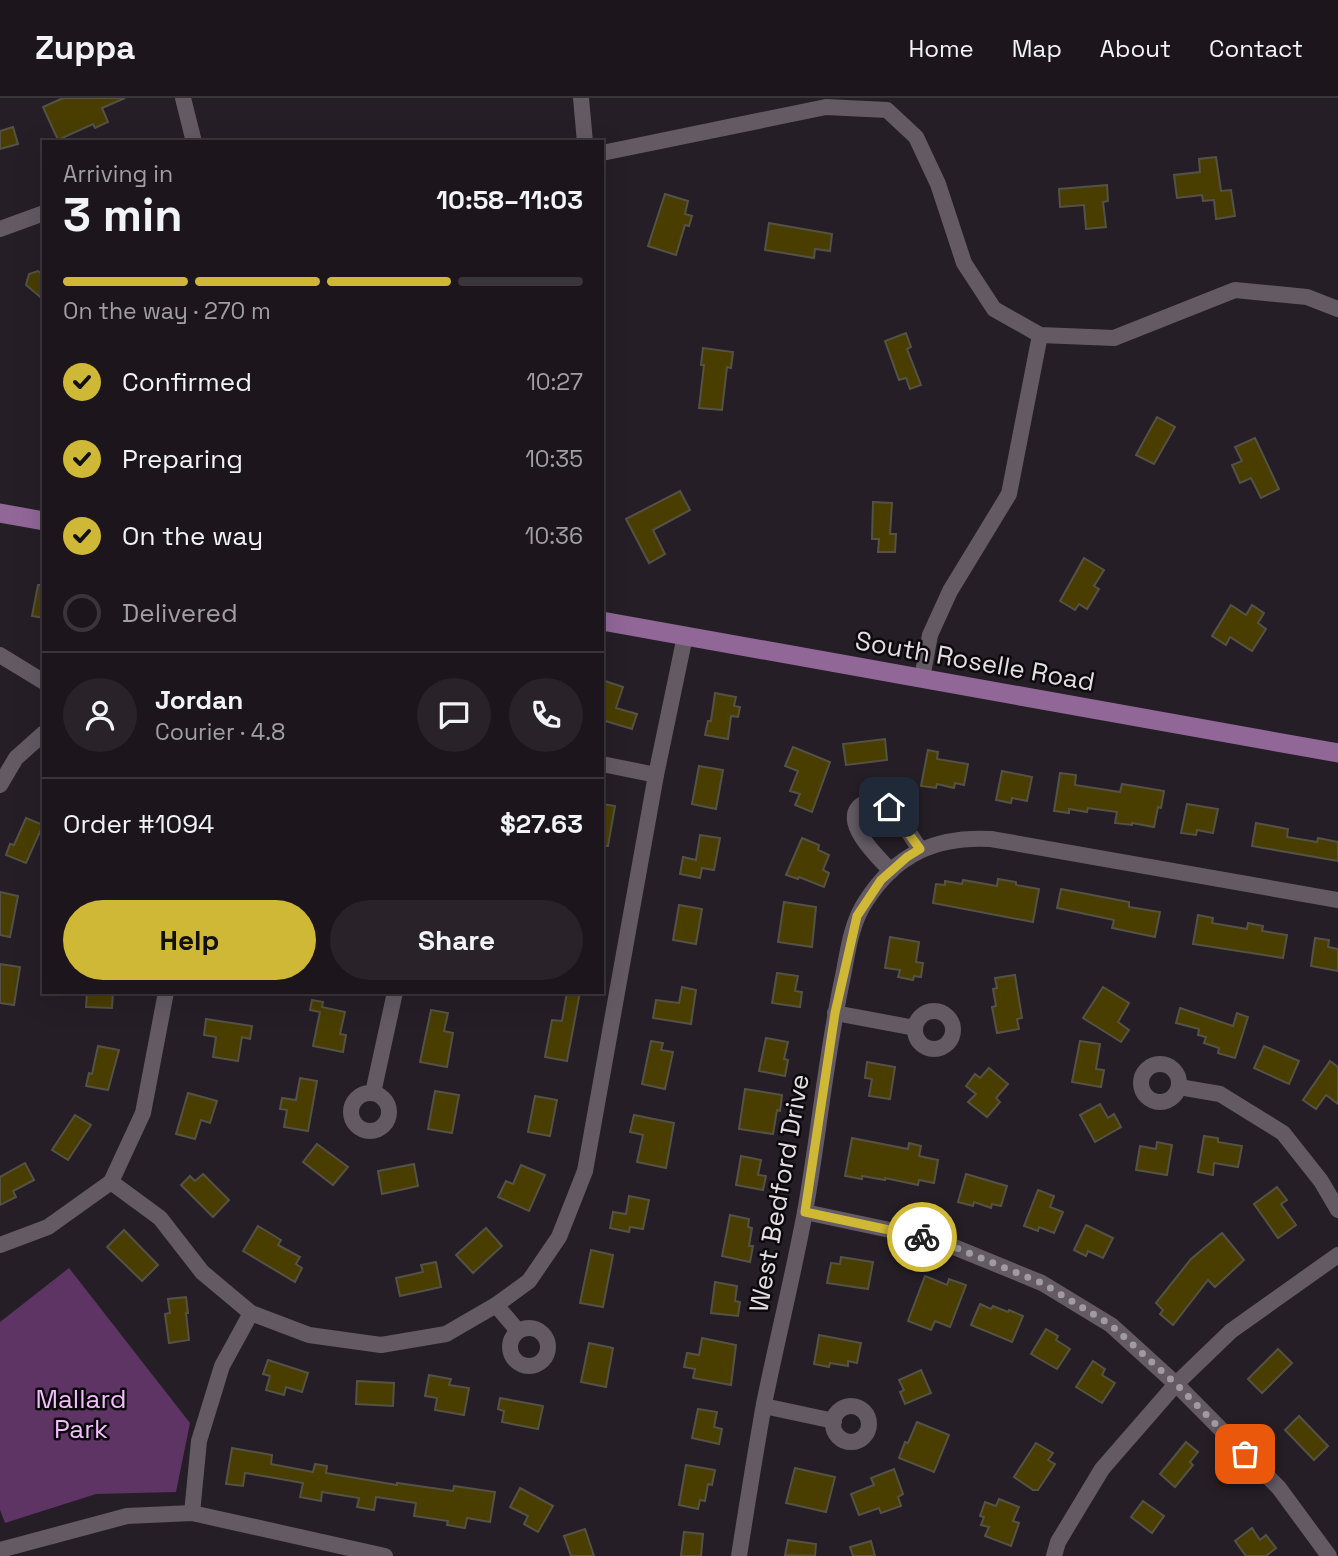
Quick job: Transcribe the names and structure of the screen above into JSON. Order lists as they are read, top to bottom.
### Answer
{
  "streets": {
    "main road": ["South Roselle Road"],
    "street": ["West Bedford Drive"]
  },
  "parks": ["Mallard Park"],
  "page": {
    "header": "Zuppa",
    "nav": [
      "Home",
      "Map",
      "About",
      "Contact"
    ],
    "heading": ["3 min", "Arriving in", "10:58–11:03"],
    "panel": [
      "Jordan",
      "Courier · 4.8",
      "Order #1094",
      "$27.63"
    ],
    "bar": "On the way · 270 m",
    "list": [
      ["Confirmed", "10:27"],
      ["Preparing", "10:35"],
      ["On the way", "10:36"],
      "Delivered"
    ],
    "buttons": ["Help", "Share"]
  }
}
